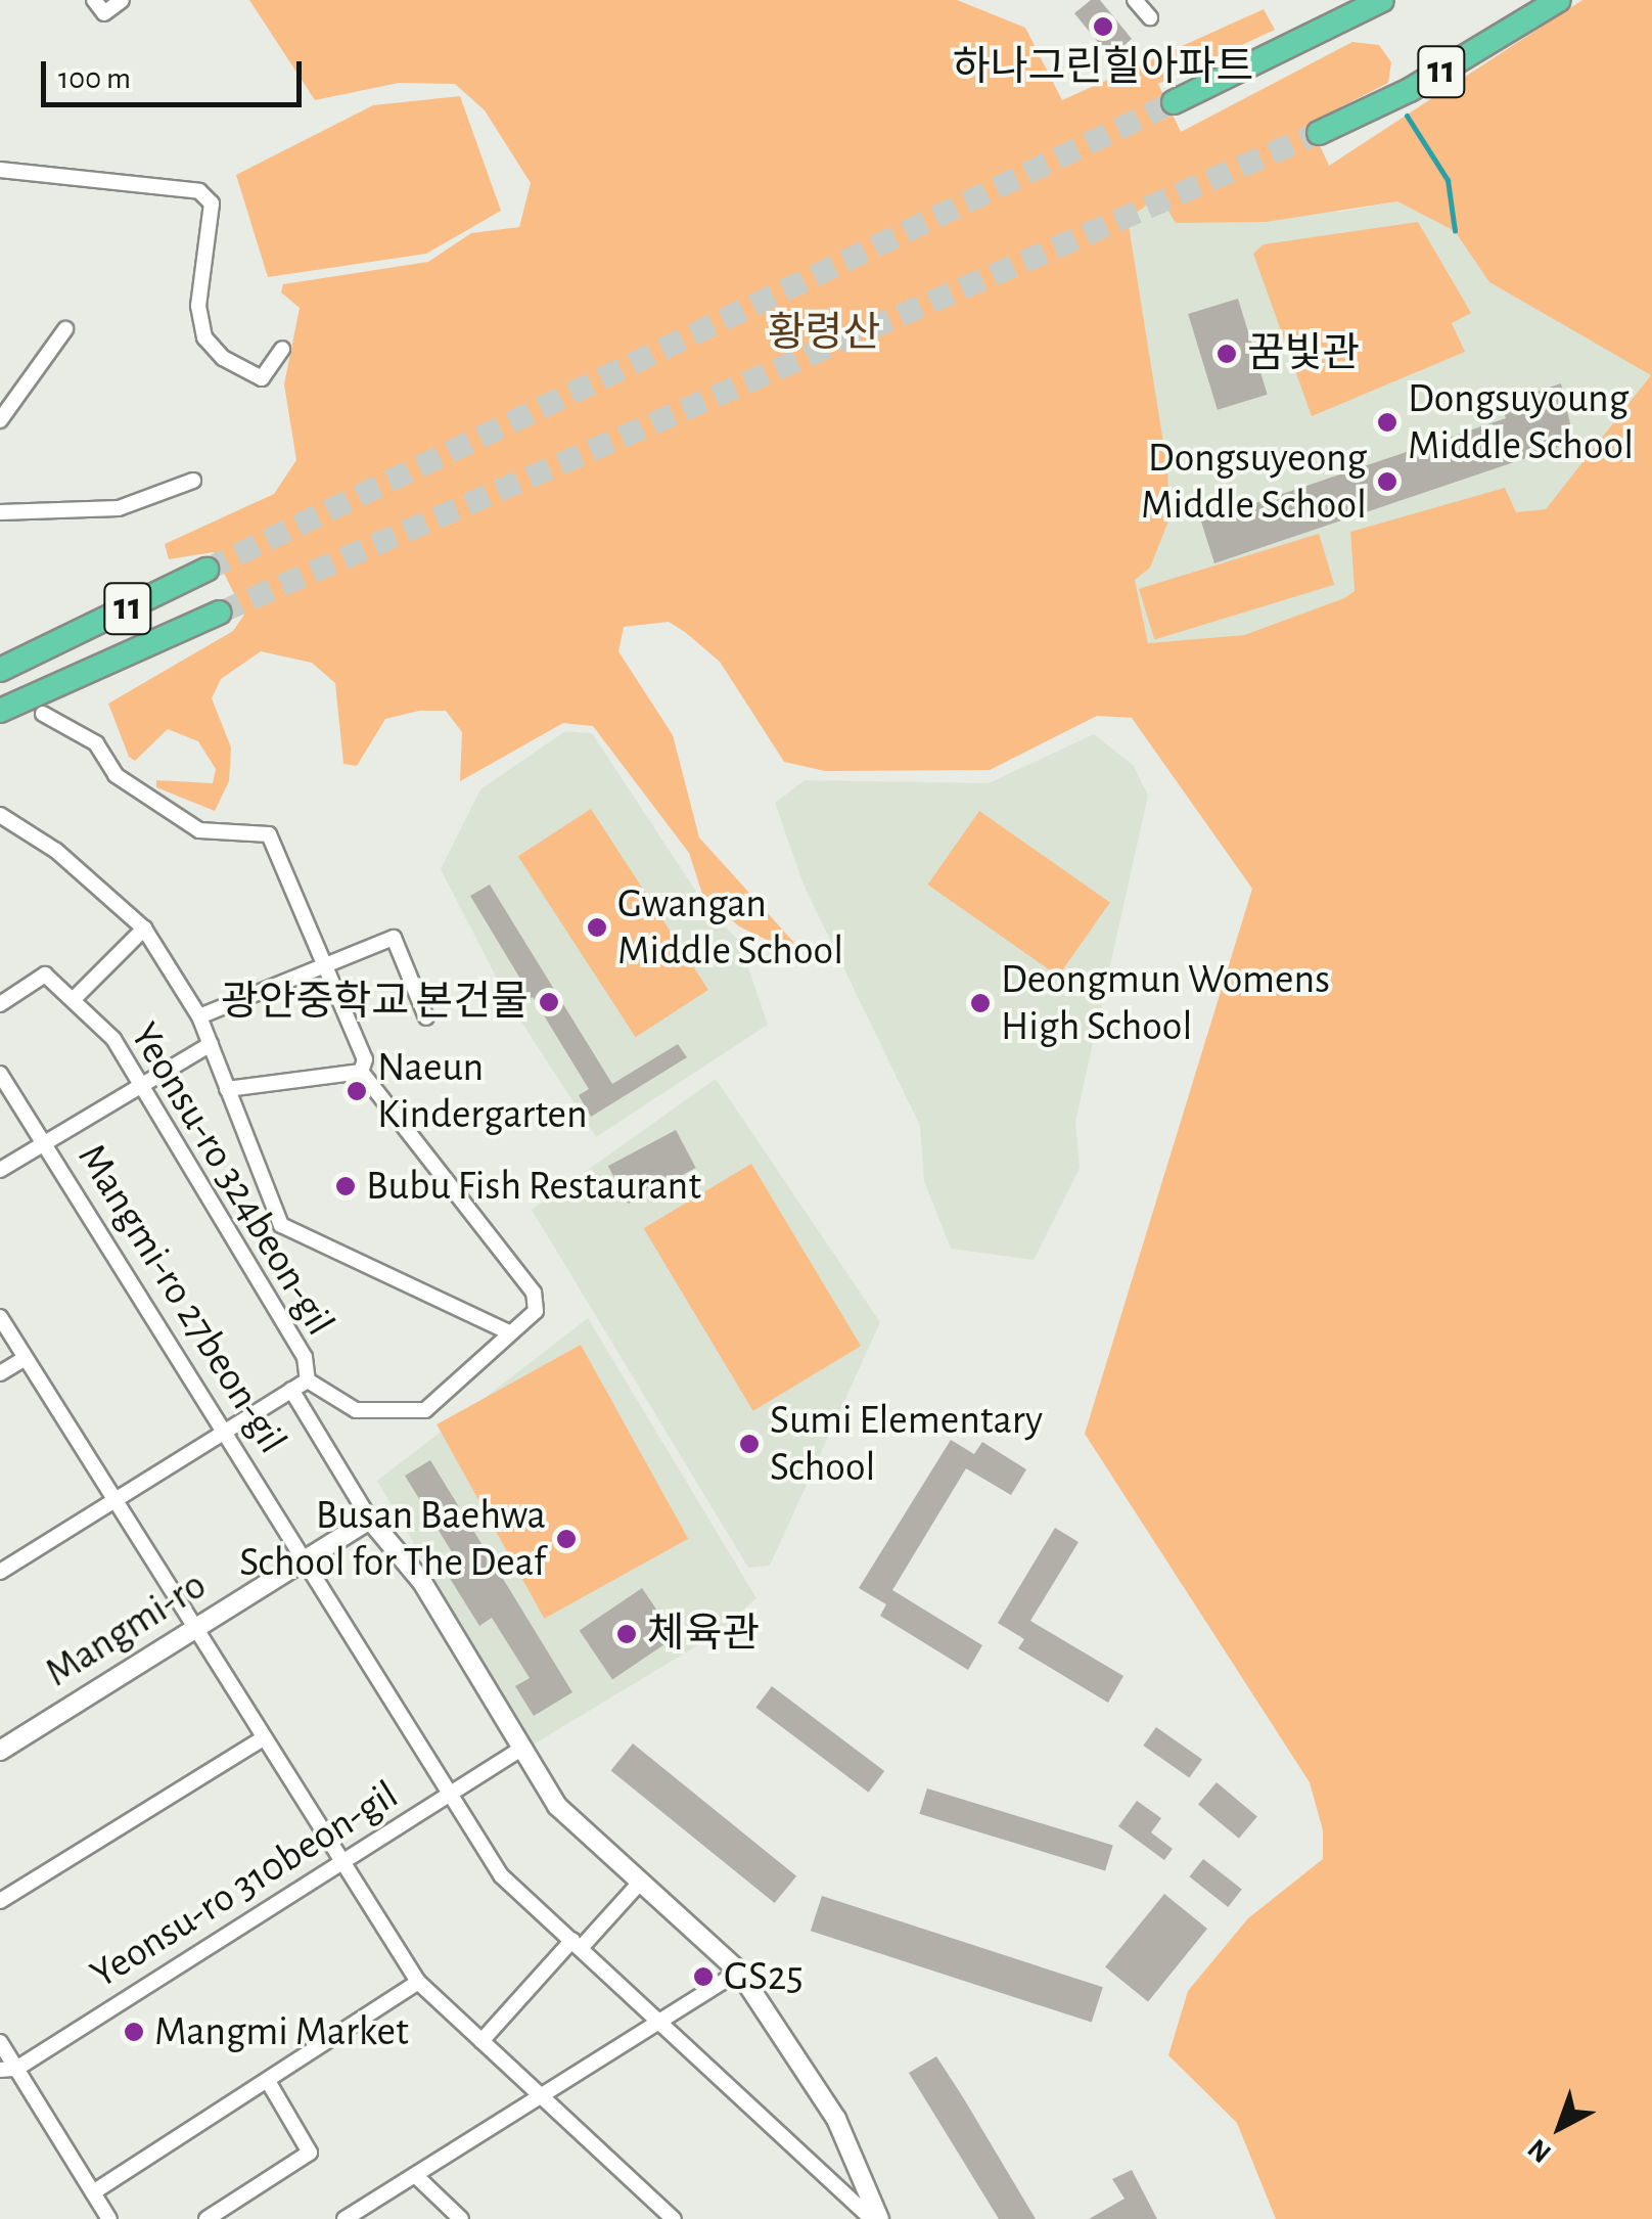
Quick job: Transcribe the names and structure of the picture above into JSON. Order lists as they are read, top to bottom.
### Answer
{
  "streets": {
    "highway": ["11"],
    "street": [
      "Yeonsu-ro 324beon-gil",
      "Mangmi-ro 27beon-gil",
      "Mangmi-ro",
      "Yeonsu-ro 310beon-gil"
    ]
  },
  "crossings": [
    ["Yeonsu-ro 324beon-gil", "Mangmi-ro 27beon-gil"],
    ["Mangmi-ro 27beon-gil", "Mangmi-ro"],
    ["Mangmi-ro 27beon-gil", "Yeonsu-ro 310beon-gil"]
  ],
  "parks": ["황령산"],
  "places": [
    "하나그린힐아파트",
    "꿈빛관",
    "Dongsuyoung Middle School",
    "Dongsuyeong Middle School",
    "Gwangan Middle School",
    "광안중학교 본건물",
    "Deongmun Womens High School",
    "Naeun Kindergarten",
    "Bubu Fish Restaurant",
    "Sumi Elementary School",
    "Busan Baehwa School for The Deaf",
    "체육관",
    "GS25",
    "Mangmi Market"
  ],
  "scale_bar": "100 m",
  "north": "bottom left"
}
